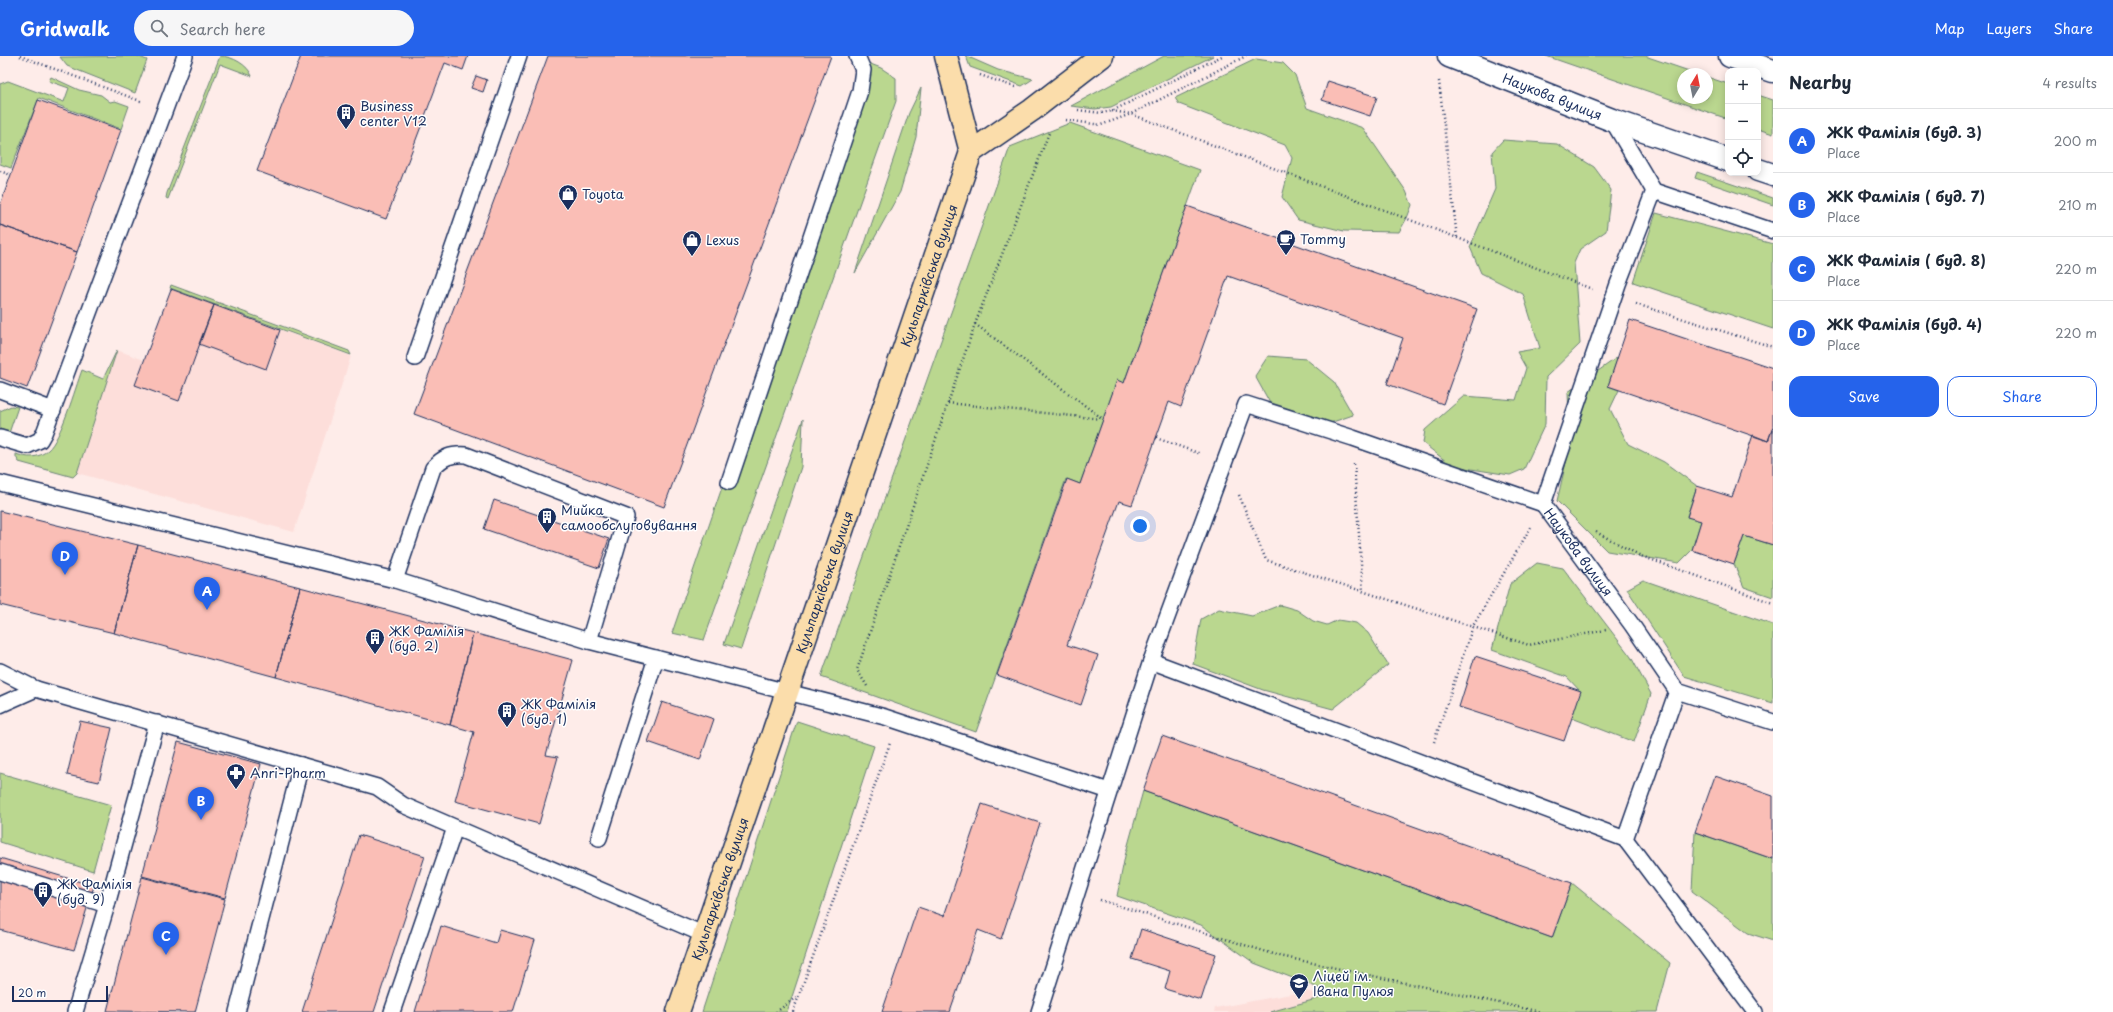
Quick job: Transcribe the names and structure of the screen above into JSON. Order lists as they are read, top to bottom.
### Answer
{
  "streets": {
    "main road": ["Наукова вулиця", "Кульпарківська вулиця"]
  },
  "places": {
    "building": [
      "Business center V12",
      "Мийка самообслуговування",
      "ЖК Фамілія (буд. 2)",
      "ЖК Фамілія (буд. 1)",
      "ЖК Фамілія (буд. 9)"
    ],
    "shop": ["Toyota", "Lexus"],
    "cafe": ["Tommy"],
    "pharmacy": ["Anri-Pharm"],
    "school or university": ["Ліцей ім. Івана Пулюя"]
  },
  "scale_bar": "20 m",
  "north": "top",
  "page": {
    "header": "Gridwalk",
    "search": "Search here",
    "nav": ["Map", "Layers", "Share"],
    "heading": ["Nearby", "4 results"],
    "map_buttons": ["+", "−"],
    "list": [
      {
        "mark": "A",
        "name": "ЖК Фамілія (буд. 3)",
        "note": "Place",
        "value": "200 m"
      },
      {
        "mark": "B",
        "name": "ЖК Фамілія ( буд. 7)",
        "note": "Place",
        "value": "210 m"
      },
      {
        "mark": "C",
        "name": "ЖК Фамілія ( буд. 8)",
        "note": "Place",
        "value": "220 m"
      },
      {
        "mark": "D",
        "name": "ЖК Фамілія (буд. 4)",
        "note": "Place",
        "value": "220 m"
      }
    ],
    "buttons": ["Save", "Share"],
    "pins": [
      "D",
      "A",
      "B",
      "C"
    ],
    "scale": "20 m"
  }
}
